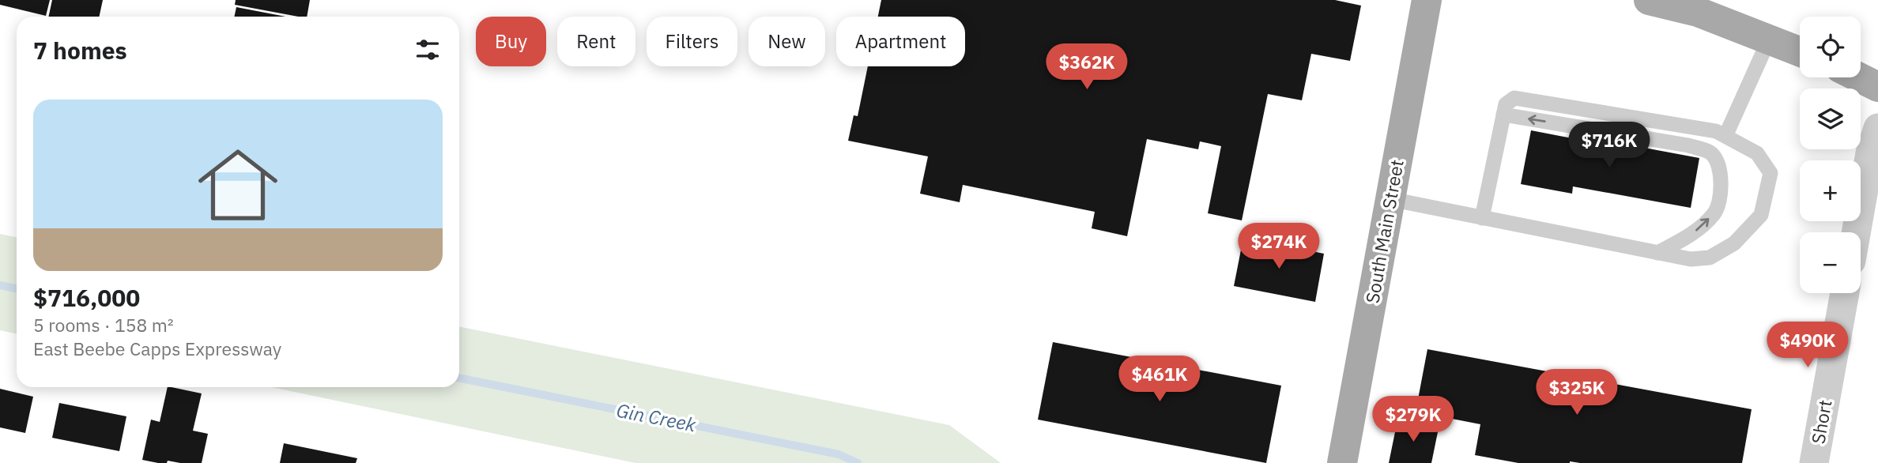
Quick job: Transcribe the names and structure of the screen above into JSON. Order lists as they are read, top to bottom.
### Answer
{
  "streets": {
    "main road": ["South Main Street"],
    "street": ["Short"]
  },
  "water": ["Gin Creek"],
  "page": {
    "map_buttons": ["+", "−"],
    "chip": [
      "Buy",
      "Rent",
      "Filters",
      "New",
      "Apartment"
    ],
    "heading": "7 homes",
    "price": [
      "$362K",
      "$716K",
      "$274K",
      "$490K",
      "$461K",
      "$325K",
      "$279K"
    ],
    "list": [
      {
        "name": "$716,000",
        "note": "5 rooms · 158 m² · East Beebe Capps Expressway"
      }
    ]
  }
}
